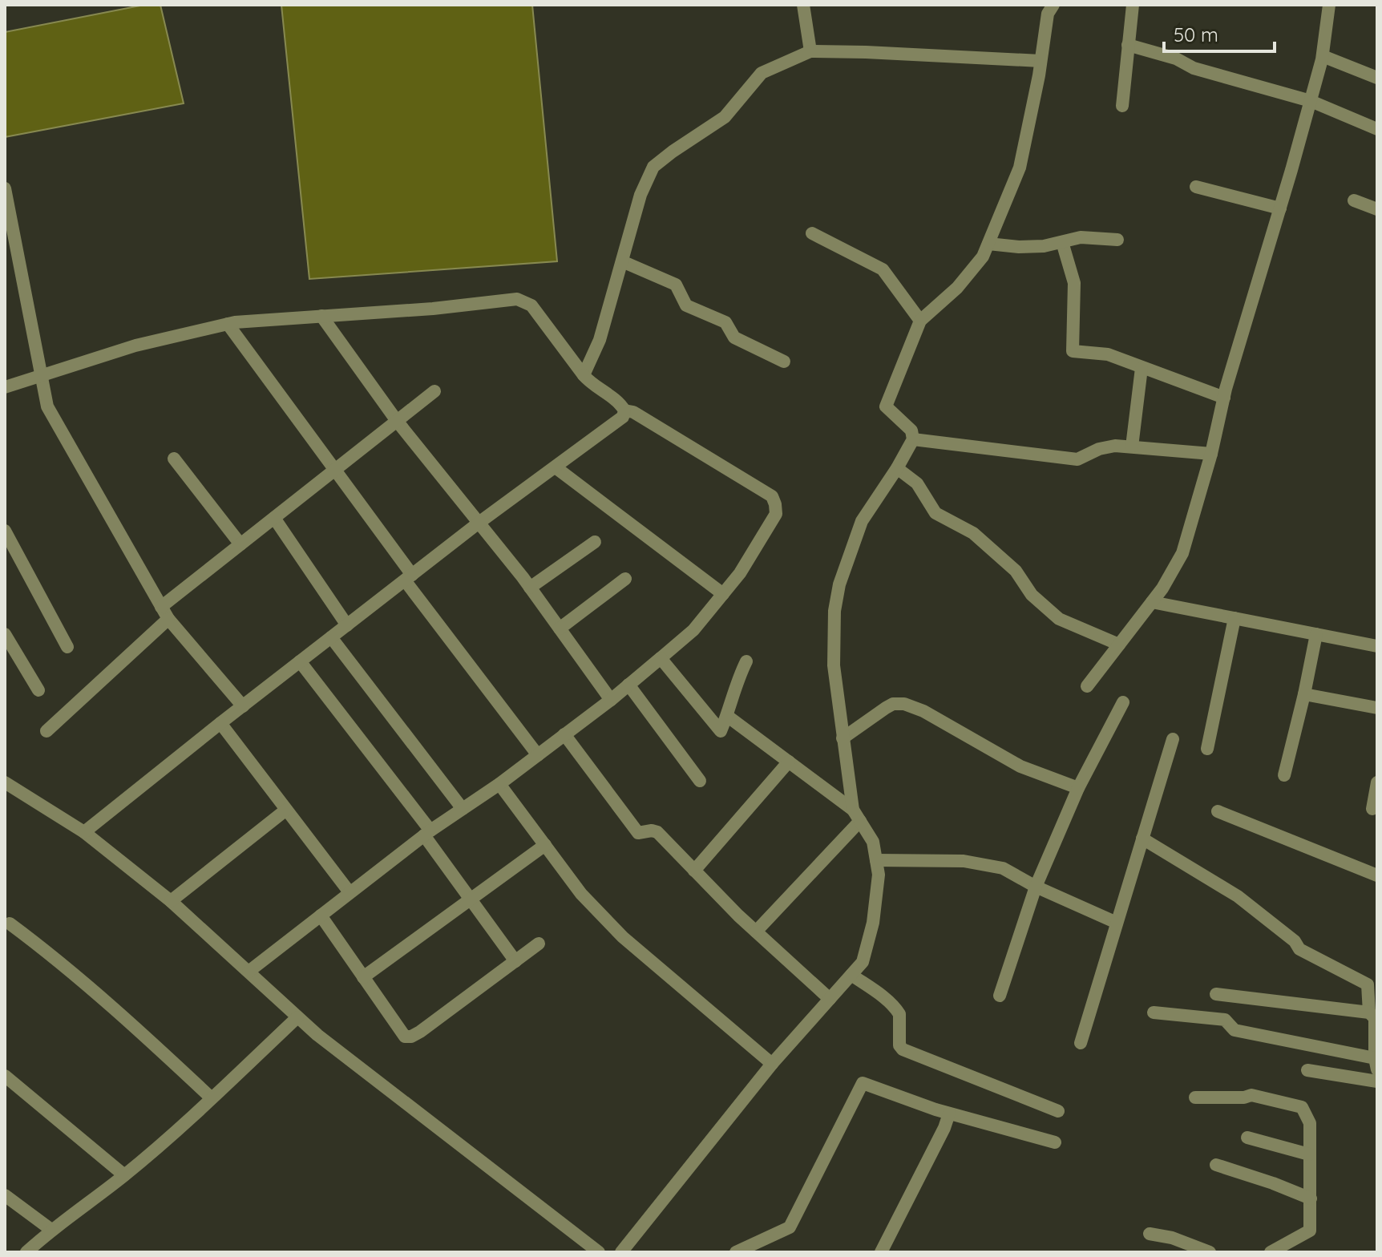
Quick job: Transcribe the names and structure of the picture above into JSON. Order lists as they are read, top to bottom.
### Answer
{
  "scale_bar": "50 m"
}
